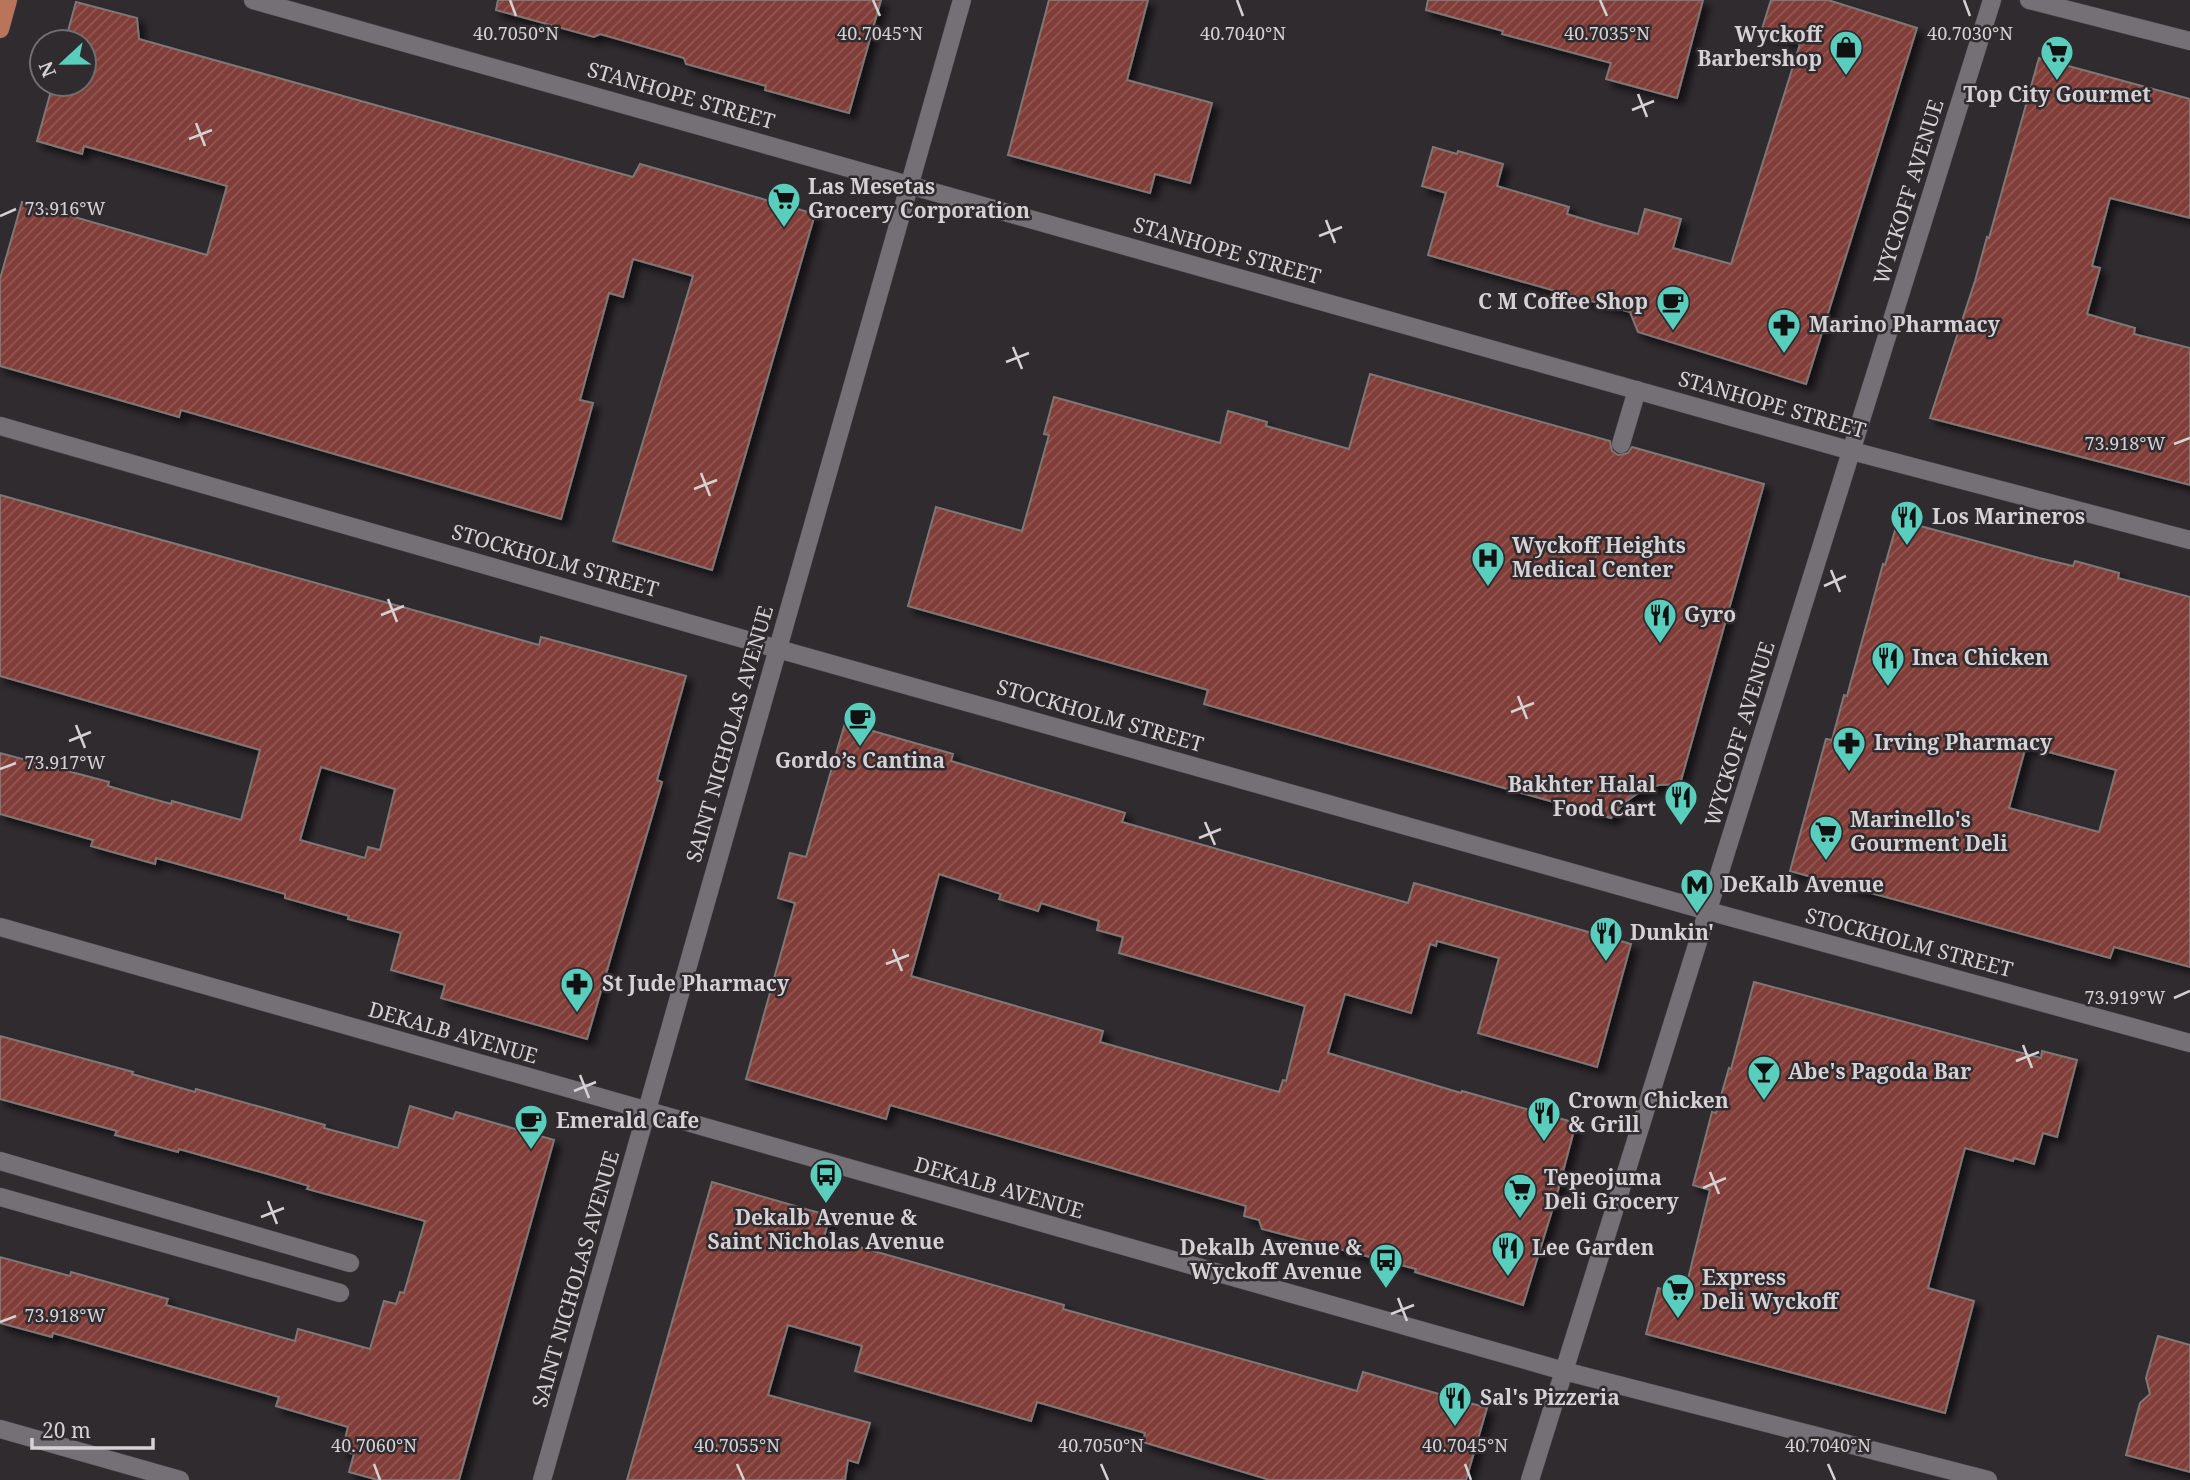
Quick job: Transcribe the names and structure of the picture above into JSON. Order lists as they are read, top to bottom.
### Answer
{
  "streets": {
    "street": [
      "STANHOPE STREET",
      "WYCKOFF AVENUE",
      "STOCKHOLM STREET",
      "SAINT NICHOLAS AVENUE",
      "DEKALB AVENUE"
    ]
  },
  "crossings": [
    ["STANHOPE STREET", "WYCKOFF AVENUE"],
    ["STANHOPE STREET", "SAINT NICHOLAS AVENUE"],
    ["WYCKOFF AVENUE", "STOCKHOLM STREET"],
    ["WYCKOFF AVENUE", "DEKALB AVENUE"],
    ["STOCKHOLM STREET", "SAINT NICHOLAS AVENUE"],
    ["SAINT NICHOLAS AVENUE", "DEKALB AVENUE"]
  ],
  "places": {
    "shop": ["Wyckoff Barbershop"],
    "supermarket": [
      "Top City Gourmet",
      "Las Mesetas Grocery Corporation",
      "Marinello's Gourment Deli",
      "Tepeojuma Deli Grocery",
      "Express Deli Wyckoff"
    ],
    "cafe": ["C M Coffee Shop", "Gordo’s Cantina", "Emerald Cafe"],
    "pharmacy": ["Marino Pharmacy", "Irving Pharmacy", "St Jude Pharmacy"],
    "restaurant": [
      "Los Marineros",
      "Gyro",
      "Inca Chicken",
      "Bakhter Halal Food Cart",
      "Dunkin'",
      "Crown Chicken & Grill",
      "Lee Garden",
      "Sal's Pizzeria"
    ],
    "hospital": ["Wyckoff Heights Medical Center"],
    "metro station": ["DeKalb Avenue"],
    "bar": ["Abe's Pagoda Bar"],
    "bus stop": ["Dekalb Avenue & Saint Nicholas Avenue", "Dekalb Avenue & Wyckoff Avenue"]
  },
  "scale_bar": "20 m",
  "north": "left",
  "coordinates": [
    "40.7050°N",
    "40.7045°N",
    "40.7040°N",
    "40.7035°N",
    "40.7030°N",
    "73.916°W",
    "73.918°W",
    "73.917°W",
    "73.919°W",
    "40.7060°N",
    "40.7055°N"
  ]
}
